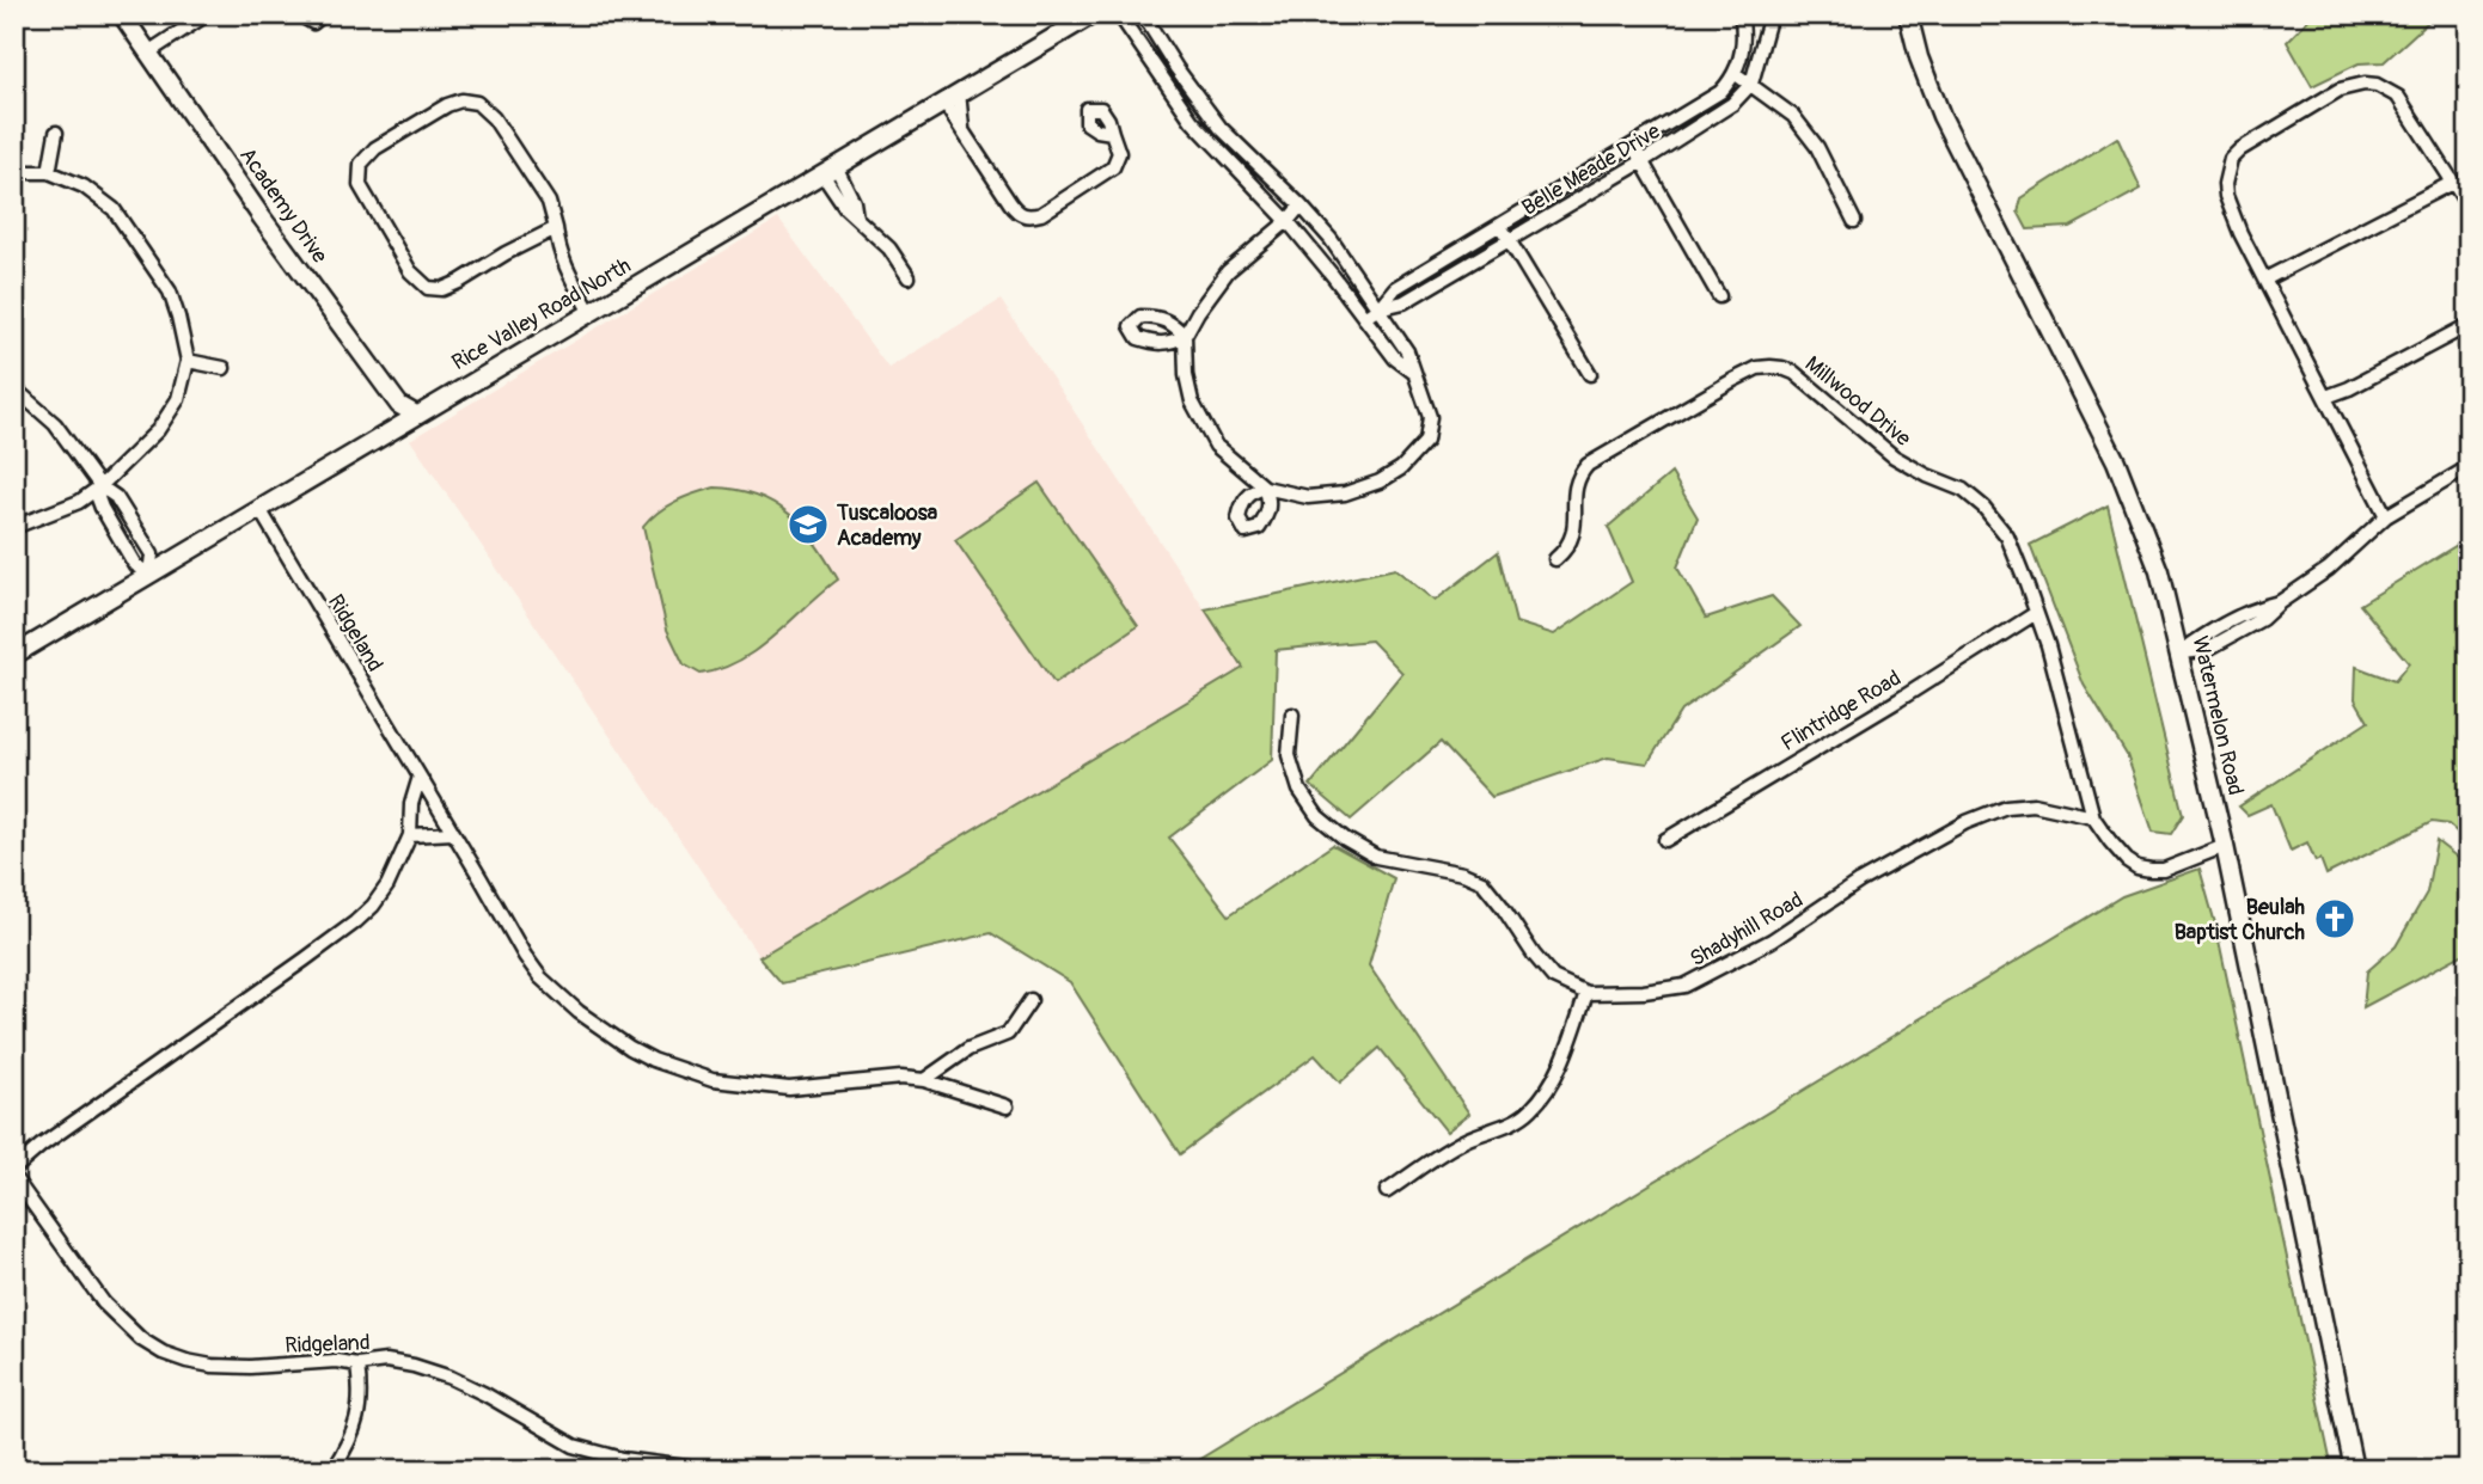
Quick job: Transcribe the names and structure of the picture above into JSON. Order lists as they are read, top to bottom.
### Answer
{
  "streets": {
    "street": [
      "Belle Meade Drive",
      "Academy Drive",
      "Rice Valley Road North",
      "Millwood Drive",
      "Ridgeland",
      "Flintridge Road",
      "Watermelon Road",
      "Shadyhill Road"
    ]
  },
  "crossings": [
    ["Academy Drive", "Rice Valley Road North"],
    ["Rice Valley Road North", "Ridgeland"],
    ["Millwood Drive", "Flintridge Road"],
    ["Millwood Drive", "Watermelon Road"],
    ["Millwood Drive", "Shadyhill Road"]
  ],
  "places": {
    "school or university": ["Tuscaloosa Academy"],
    "church": ["Beulah Baptist Church"]
  }
}
